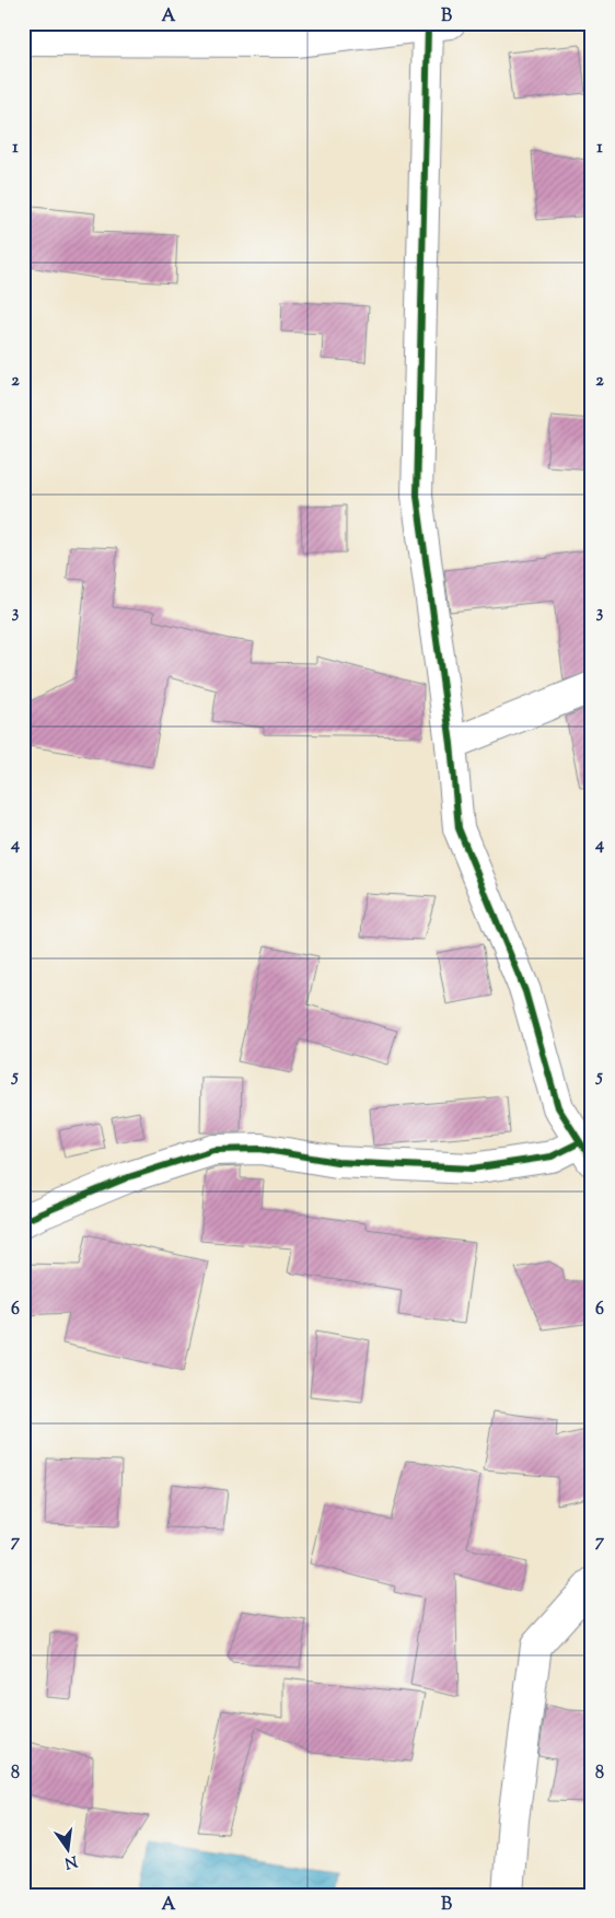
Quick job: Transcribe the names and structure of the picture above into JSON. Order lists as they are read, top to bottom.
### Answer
{
  "north": "bottom",
  "grid": {
    "columns": ["A", "B"],
    "rows": [
      "1",
      "2",
      "3",
      "4",
      "5",
      "6",
      "7",
      "8"
    ]
  }
}
